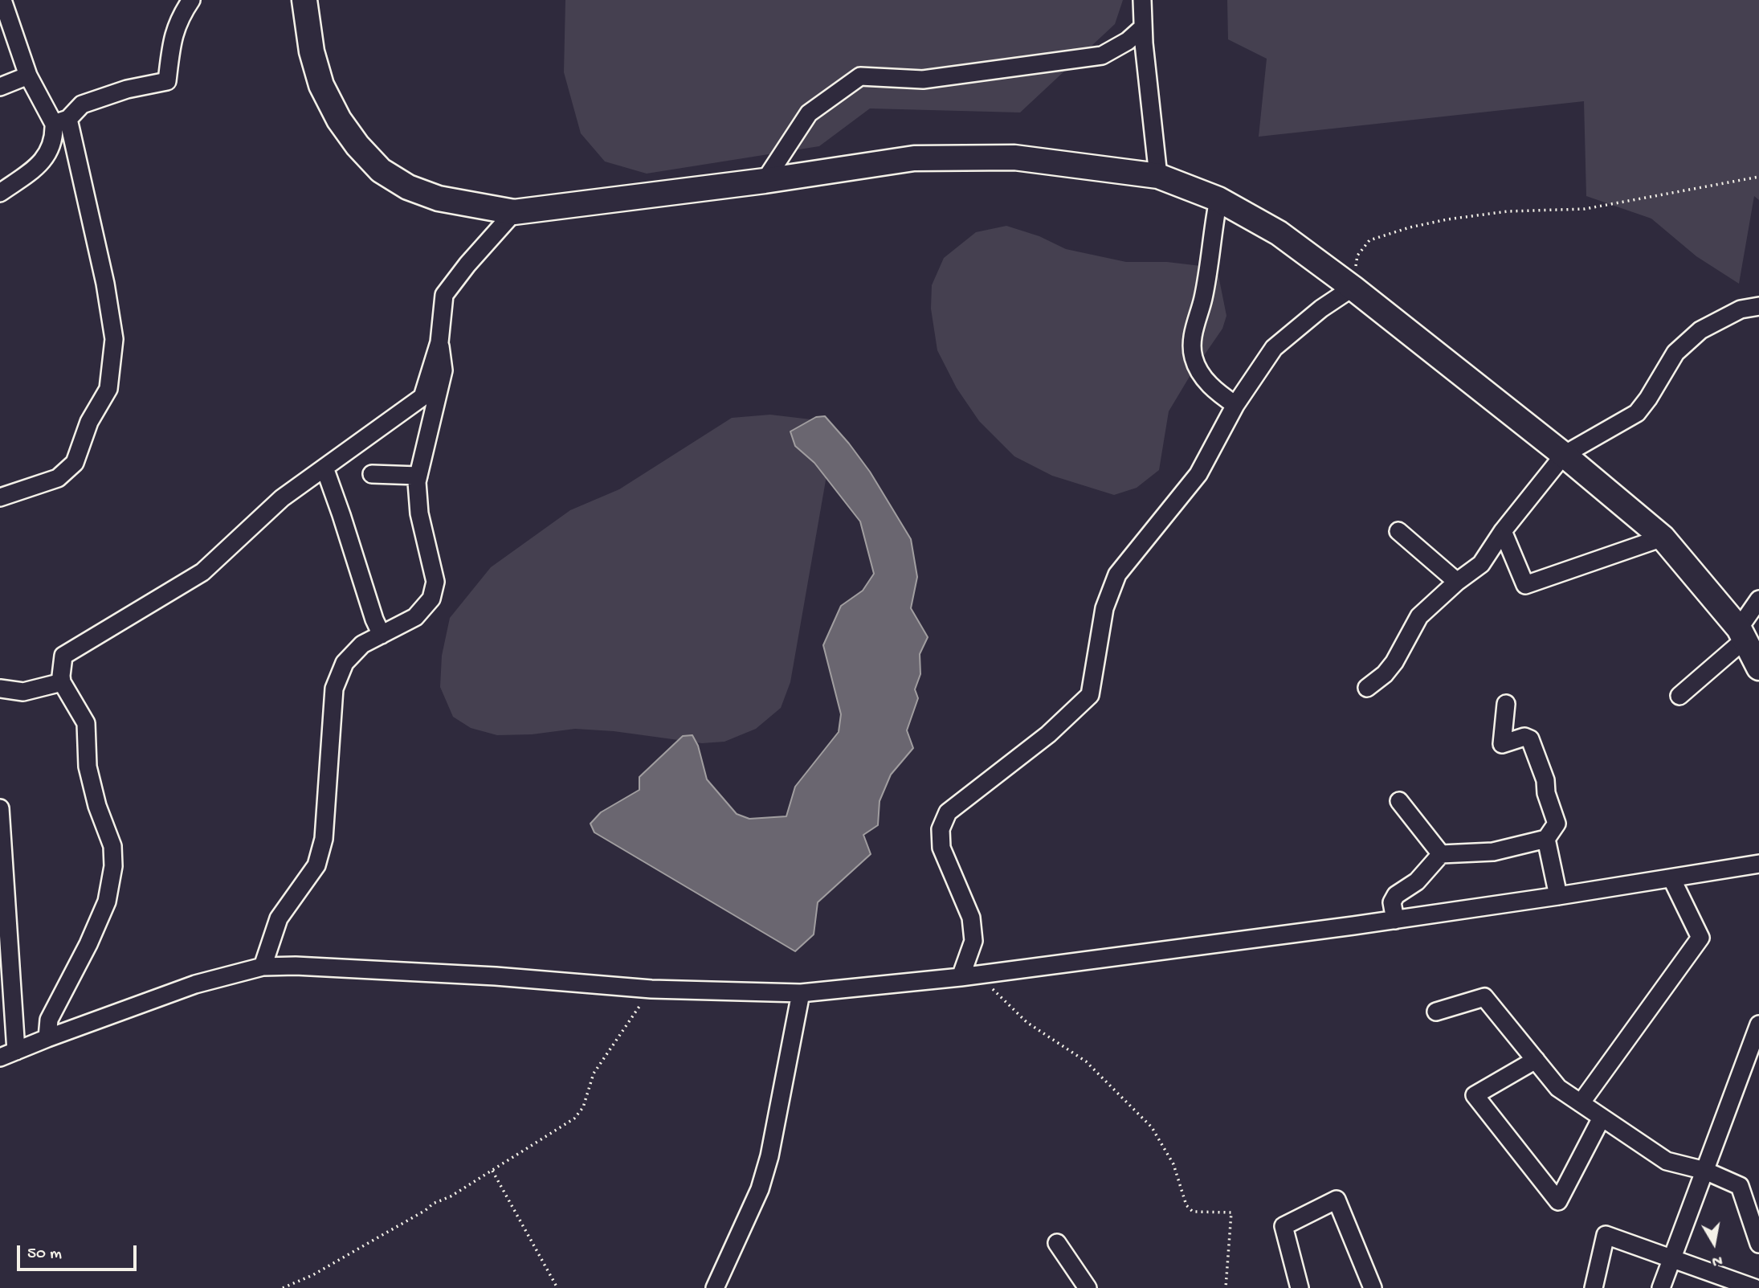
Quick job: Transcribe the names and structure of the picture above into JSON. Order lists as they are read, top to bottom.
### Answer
{
  "scale_bar": "50 m",
  "north": "bottom"
}
